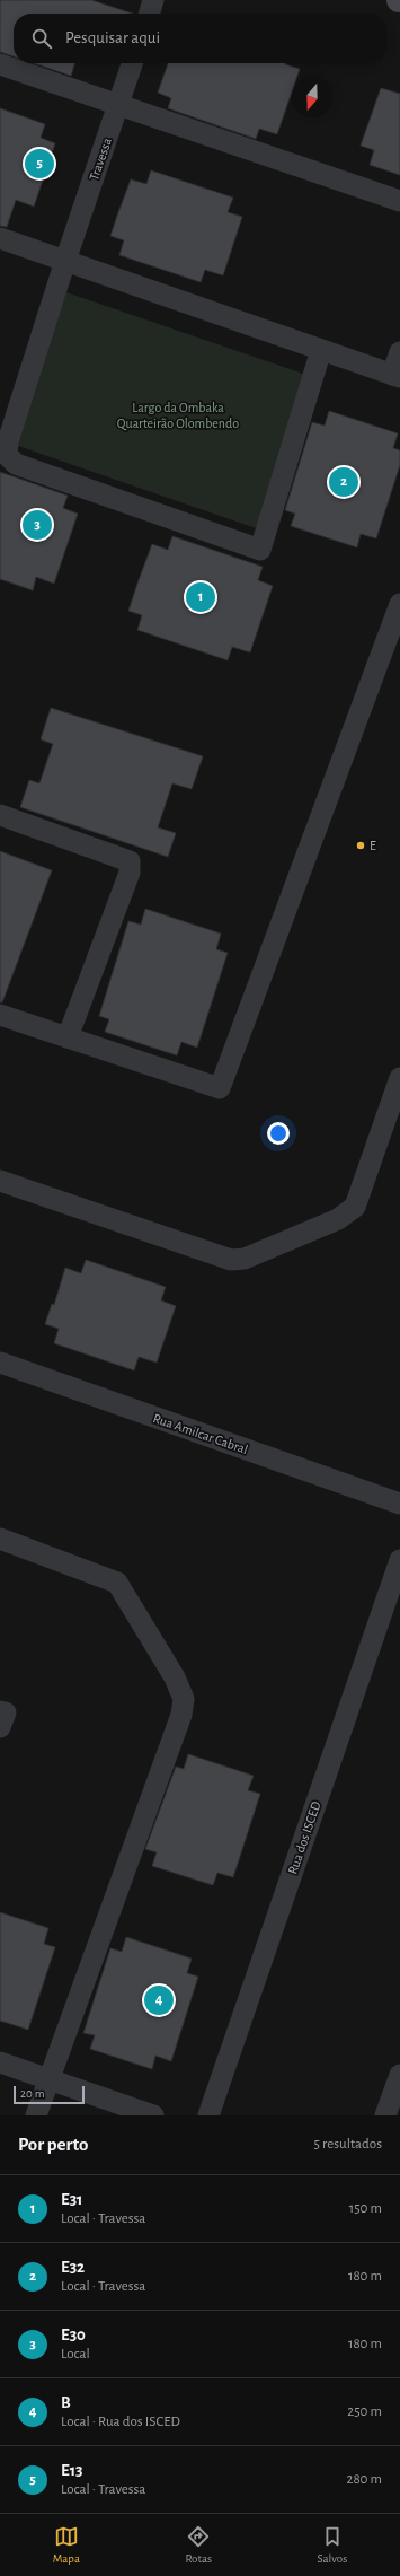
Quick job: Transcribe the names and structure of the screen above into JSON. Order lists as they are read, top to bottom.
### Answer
{
  "streets": {
    "street": ["Travessa", "Rua Amilcar Cabral", "Rua dos ISCED"]
  },
  "parks": ["Largo da Ombaka Quarteirão Olombendo"],
  "places": ["E"],
  "scale_bar": "20 m",
  "north": "bottom",
  "page": {
    "search": "Pesquisar aqui",
    "pins": [
      "5",
      "2",
      "3",
      "1",
      "4"
    ],
    "scale": "20 m",
    "heading": ["Por perto", "5 resultados"],
    "list": [
      {
        "mark": "1",
        "name": "E31",
        "note": "Local · Travessa",
        "value": "150 m"
      },
      {
        "mark": "2",
        "name": "E32",
        "note": "Local · Travessa",
        "value": "180 m"
      },
      {
        "mark": "3",
        "name": "E30",
        "note": "Local",
        "value": "180 m"
      },
      {
        "mark": "4",
        "name": "B",
        "note": "Local · Rua dos ISCED",
        "value": "250 m"
      },
      {
        "mark": "5",
        "name": "E13",
        "note": "Local · Travessa",
        "value": "280 m"
      }
    ],
    "nav": ["Mapa", "Rotas", "Salvos"]
  }
}
